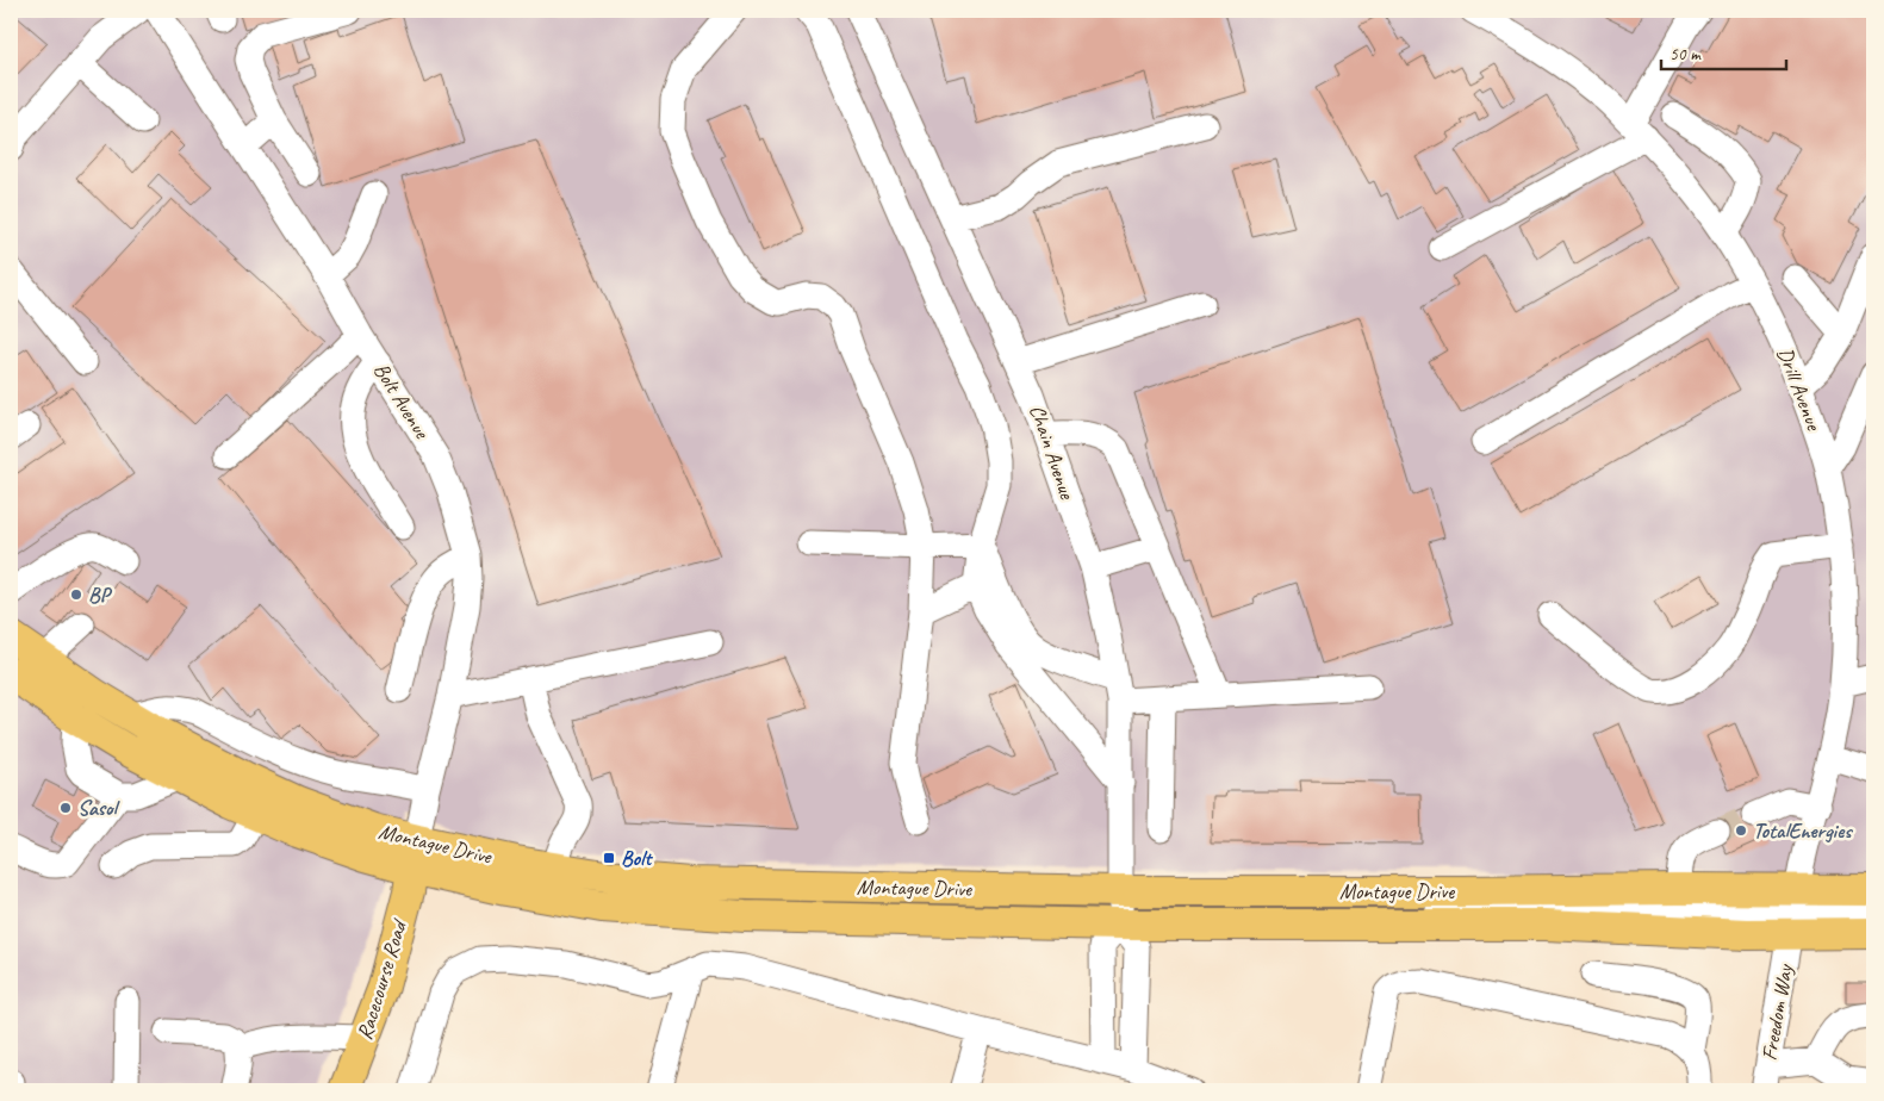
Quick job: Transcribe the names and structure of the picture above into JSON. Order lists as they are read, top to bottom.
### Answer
{
  "streets": {
    "main road": ["Montague Drive", "Racecourse Road"],
    "street": [
      "Drill Avenue",
      "Bolt Avenue",
      "Chain Avenue",
      "Freedom Way"
    ]
  },
  "crossings": [
    ["Drill Avenue", "Montague Drive"],
    ["Drill Avenue", "Freedom Way"],
    ["Bolt Avenue", "Montague Drive"],
    ["Bolt Avenue", "Racecourse Road"],
    ["Chain Avenue", "Montague Drive"],
    ["Montague Drive", "Racecourse Road"],
    ["Montague Drive", "Freedom Way"]
  ],
  "places": {
    "other": ["BP", "Sasol", "TotalEnergies"],
    "transit": ["Bolt"]
  },
  "scale_bar": "50 m"
}
